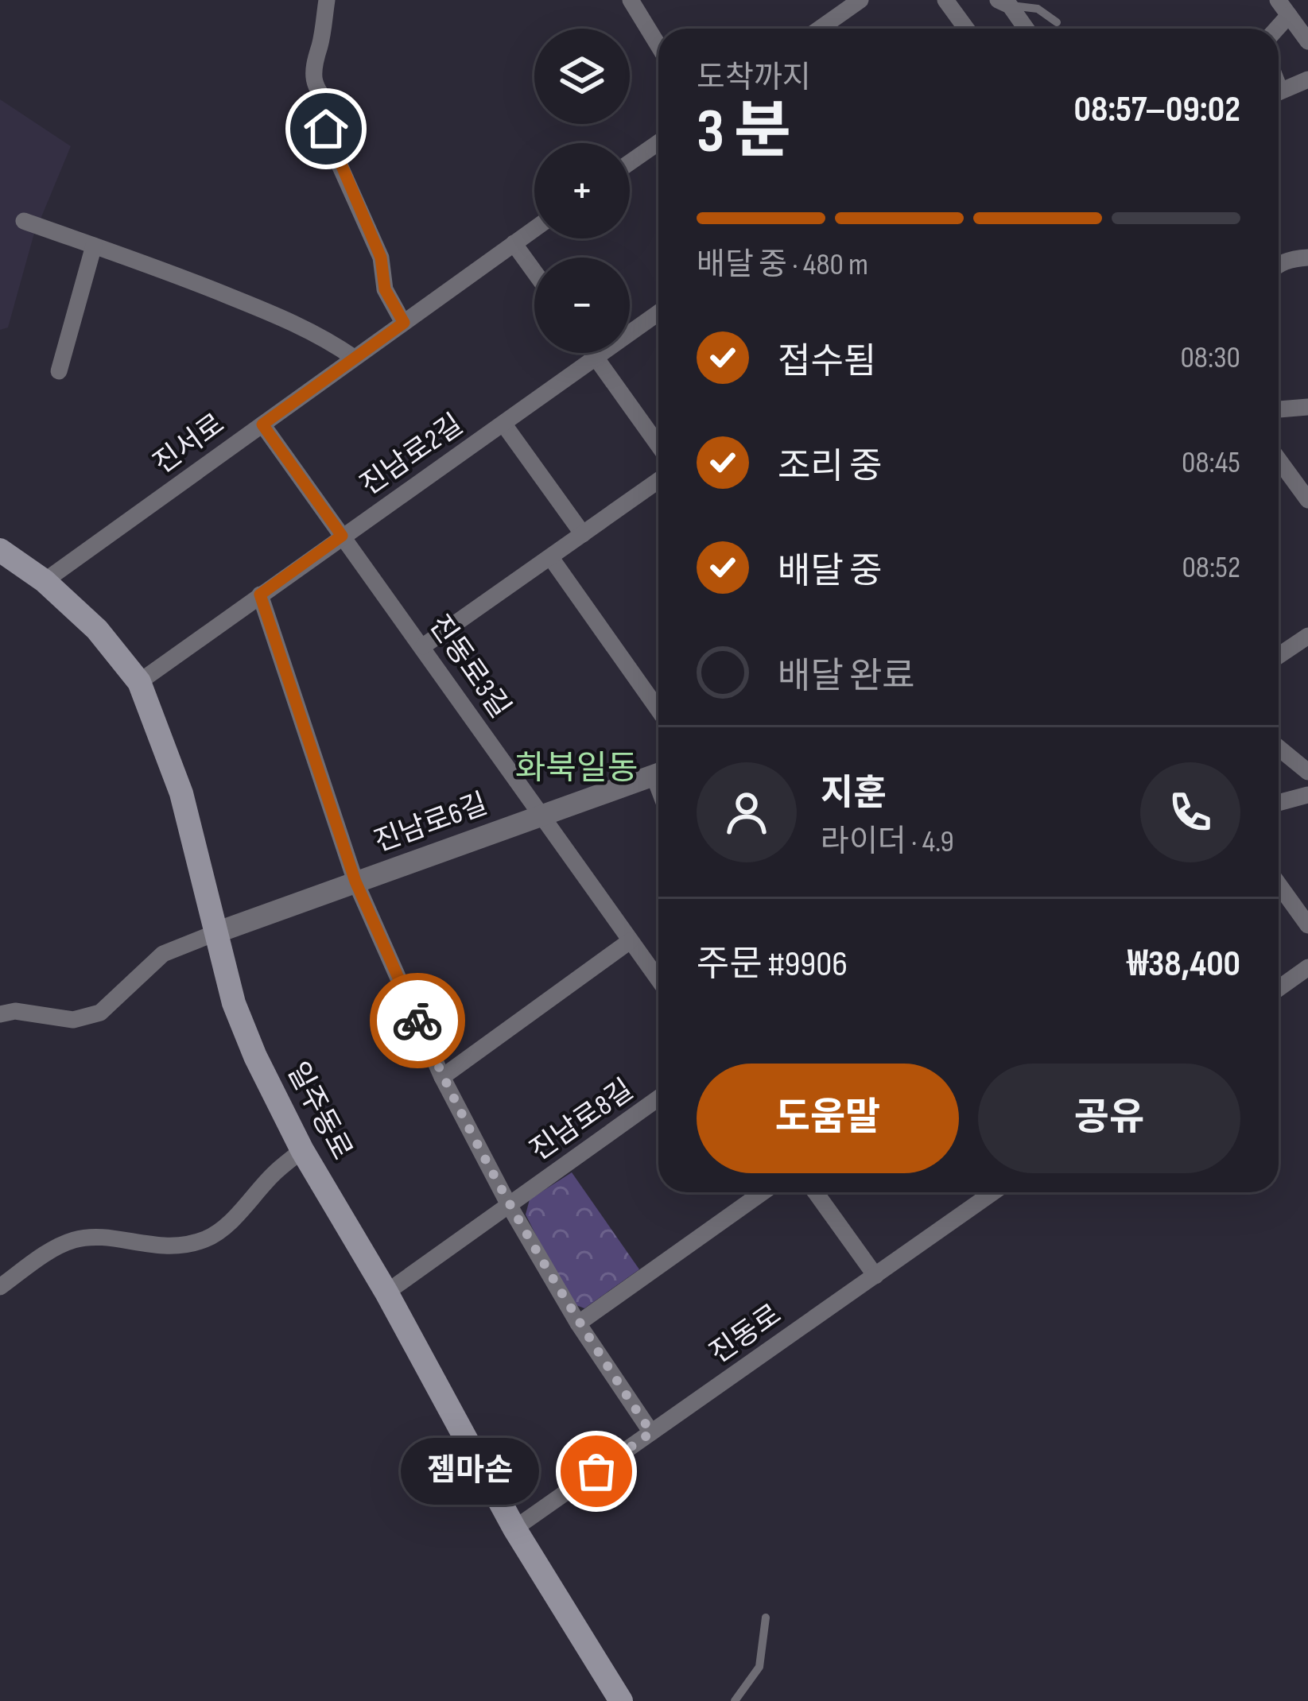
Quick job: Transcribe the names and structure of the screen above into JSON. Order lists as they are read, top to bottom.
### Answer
{
  "streets": {
    "main road": ["일주동로"],
    "street": [
      "진서로",
      "진남로2길",
      "진동로3길",
      "진남로6길",
      "진남로8길",
      "진동로"
    ]
  },
  "crossings": [
    ["진서로", "진동로3길"],
    ["진서로", "일주동로"],
    ["진남로2길", "진동로3길"],
    ["진남로2길", "일주동로"],
    ["진동로3길", "진남로6길"],
    ["진남로6길", "일주동로"],
    ["일주동로", "진남로8길"],
    ["일주동로", "진동로"]
  ],
  "districts": ["화북일동"],
  "places": ["젬마손"],
  "page": {
    "map_buttons": ["+", "−"],
    "heading": ["3 분", "도착까지", "08:57–09:02"],
    "panel": [
      "지훈",
      "라이더 · 4.9",
      "주문 #9906",
      "₩38,400"
    ],
    "bar": "배달 중 · 480 m",
    "list": [
      ["접수됨", "08:30"],
      ["조리 중", "08:45"],
      ["배달 중", "08:52"],
      "배달 완료"
    ],
    "buttons": ["도움말", "공유"],
    "bubble": "젬마손"
  }
}
